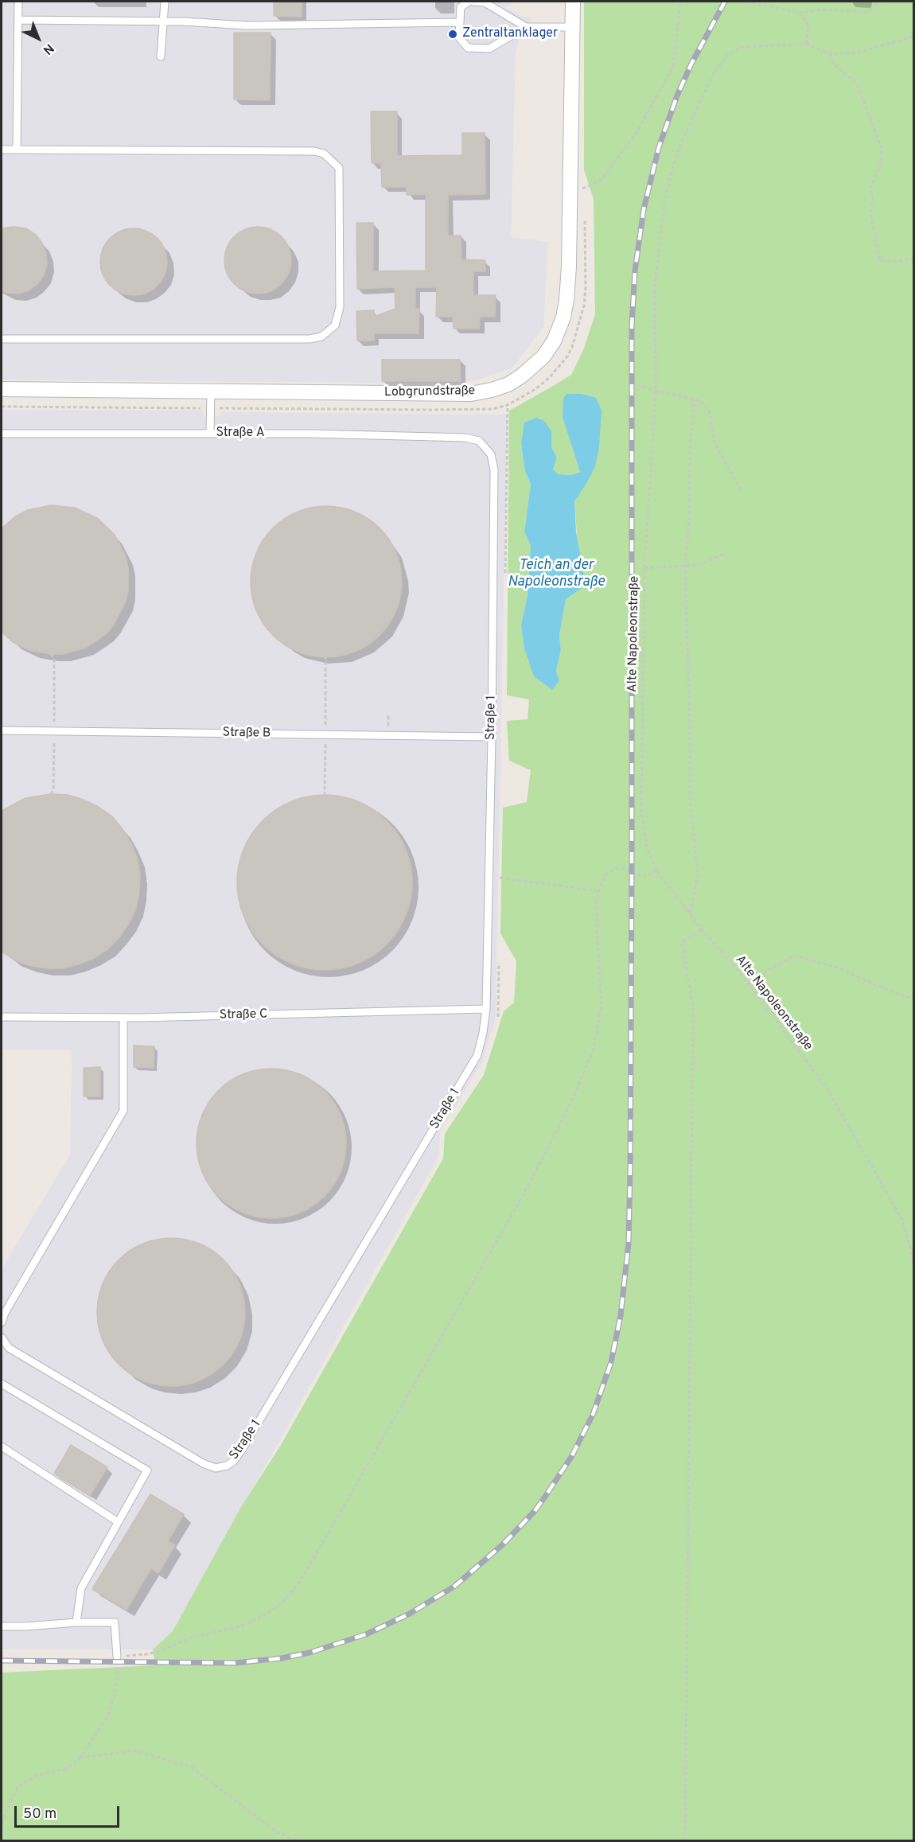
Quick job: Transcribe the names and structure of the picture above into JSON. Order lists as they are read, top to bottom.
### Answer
{
  "streets": {
    "street": ["Lobgrundstraße"],
    "lane": [
      "Straße A",
      "Straße 1",
      "Straße B",
      "Straße C"
    ],
    "path": ["Alte Napoleonstraße"]
  },
  "crossings": [
    ["Straße A", "Straße 1"],
    ["Straße 1", "Straße B"],
    ["Straße 1", "Straße C"]
  ],
  "water": ["Teich an der Napoleonstraße"],
  "places": ["Zentraltanklager"],
  "scale_bar": "50 m",
  "north": "bottom right"
}
